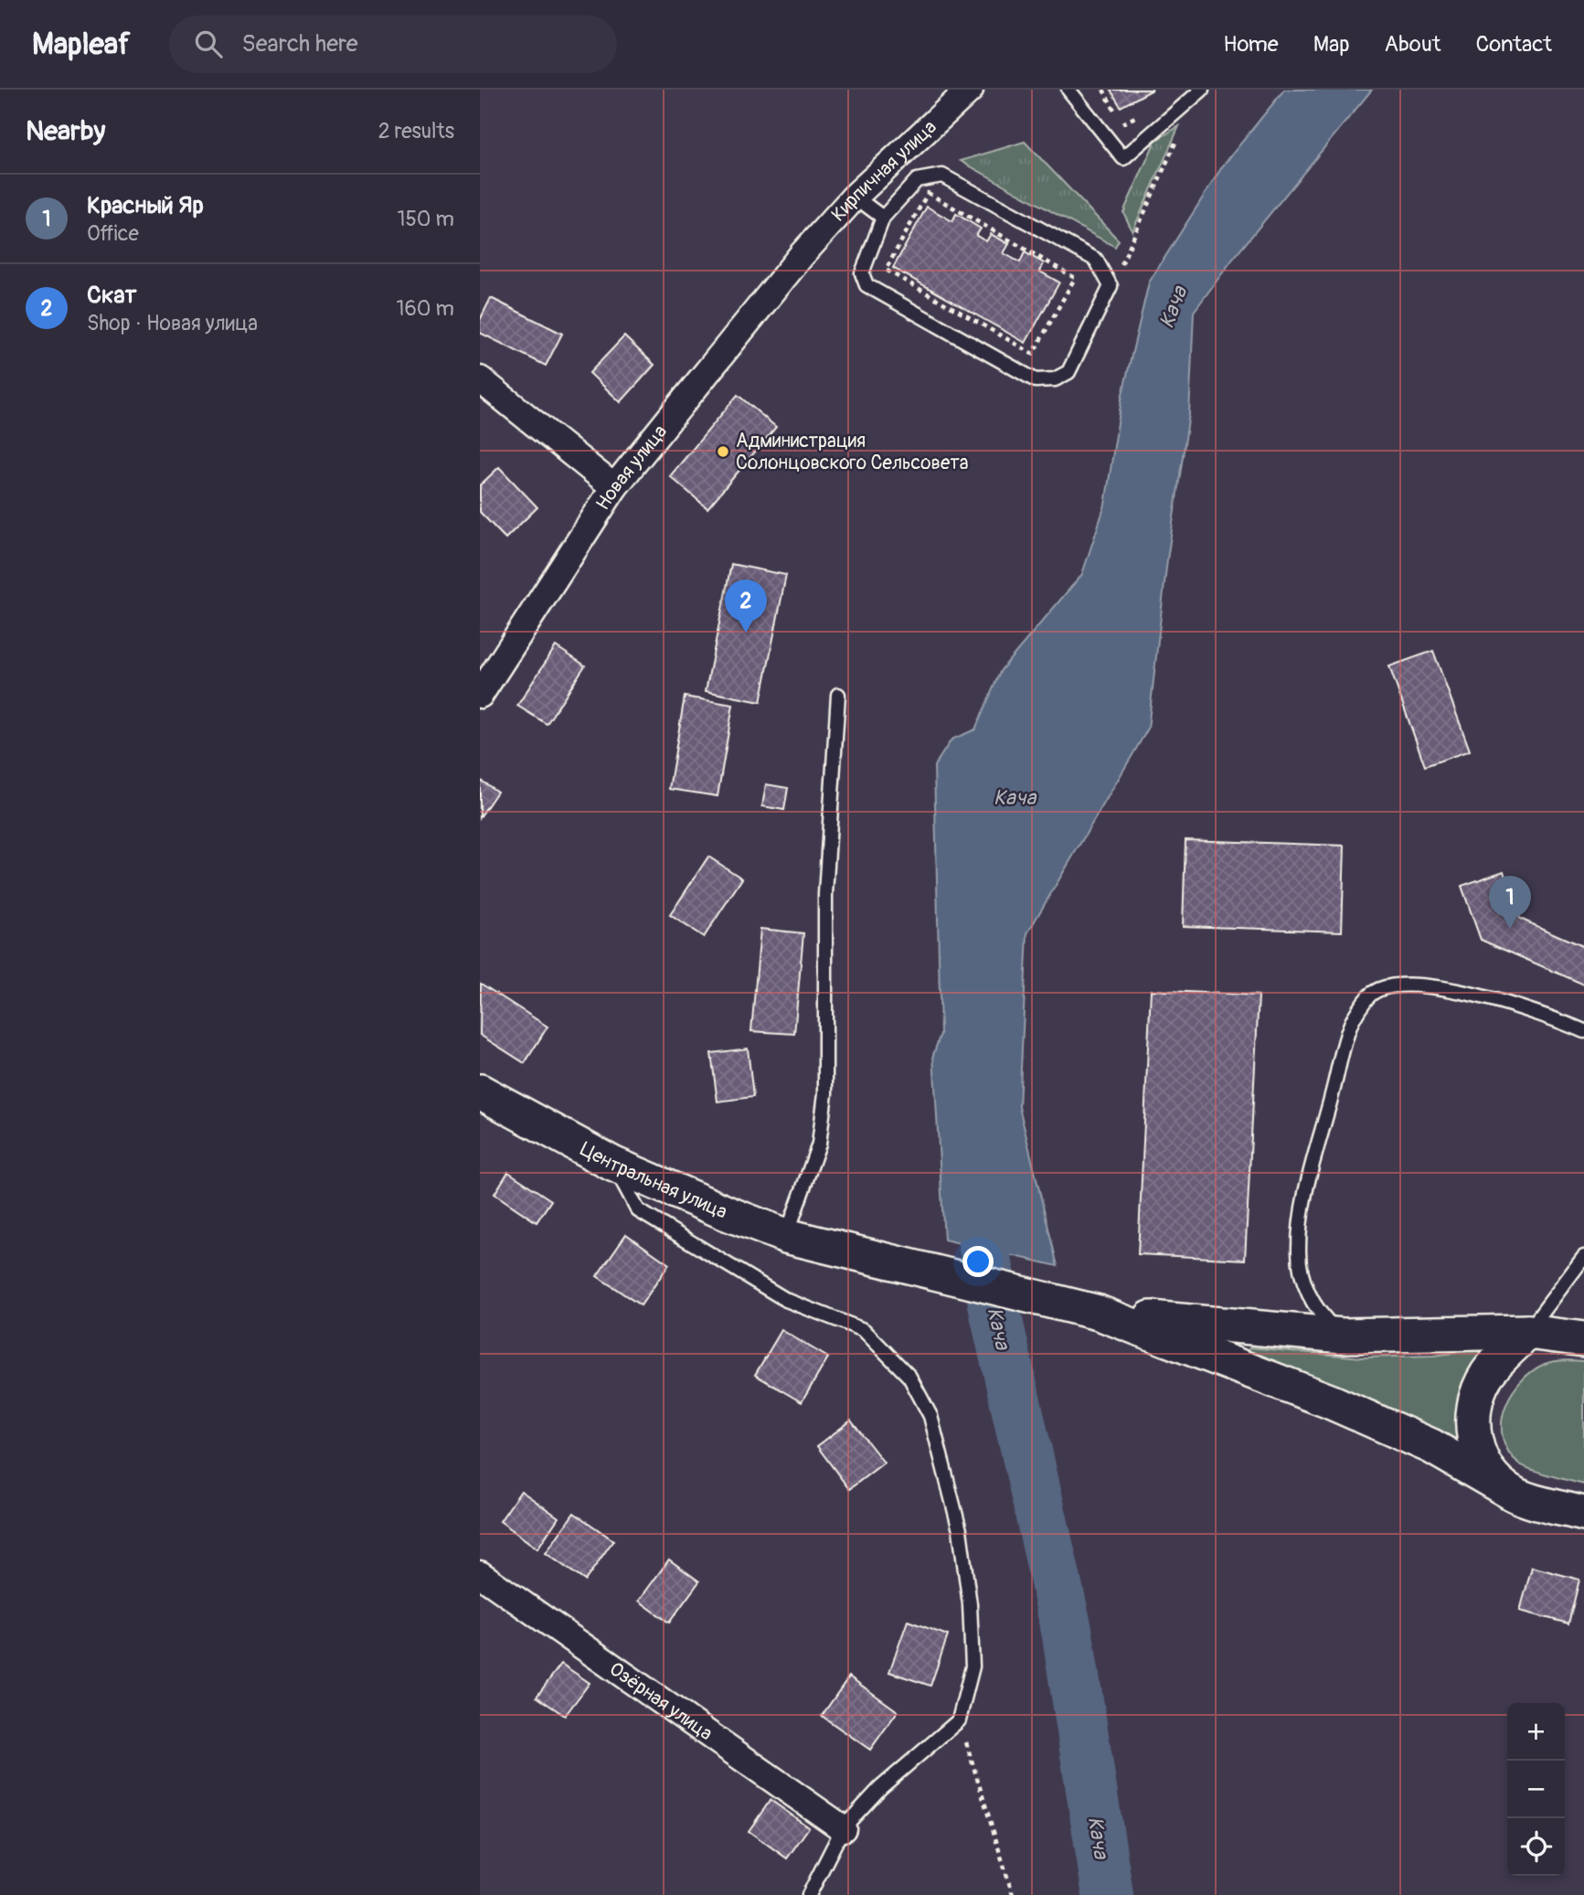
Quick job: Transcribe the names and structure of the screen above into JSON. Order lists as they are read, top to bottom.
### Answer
{
  "streets": {
    "street": [
      "Кирпичная улица",
      "Новая улица",
      "Центральная улица",
      "Озёрная улица"
    ]
  },
  "crossings": [
    ["Кирпичная улица", "Новая улица"]
  ],
  "water": ["Кача"],
  "places": ["Администрация Солонцовского Сельсовета"],
  "page": {
    "header": "Mapleaf",
    "search": "Search here",
    "nav": [
      "Home",
      "Map",
      "About",
      "Contact"
    ],
    "heading": ["Nearby", "2 results"],
    "list": [
      {
        "mark": "1",
        "name": "Красный Яр",
        "note": "Office",
        "value": "150 m"
      },
      {
        "mark": "2",
        "name": "Скат",
        "note": "Shop · Новая улица",
        "value": "160 m"
      }
    ],
    "pins": ["2", "1"],
    "map_buttons": ["+", "−"]
  }
}
